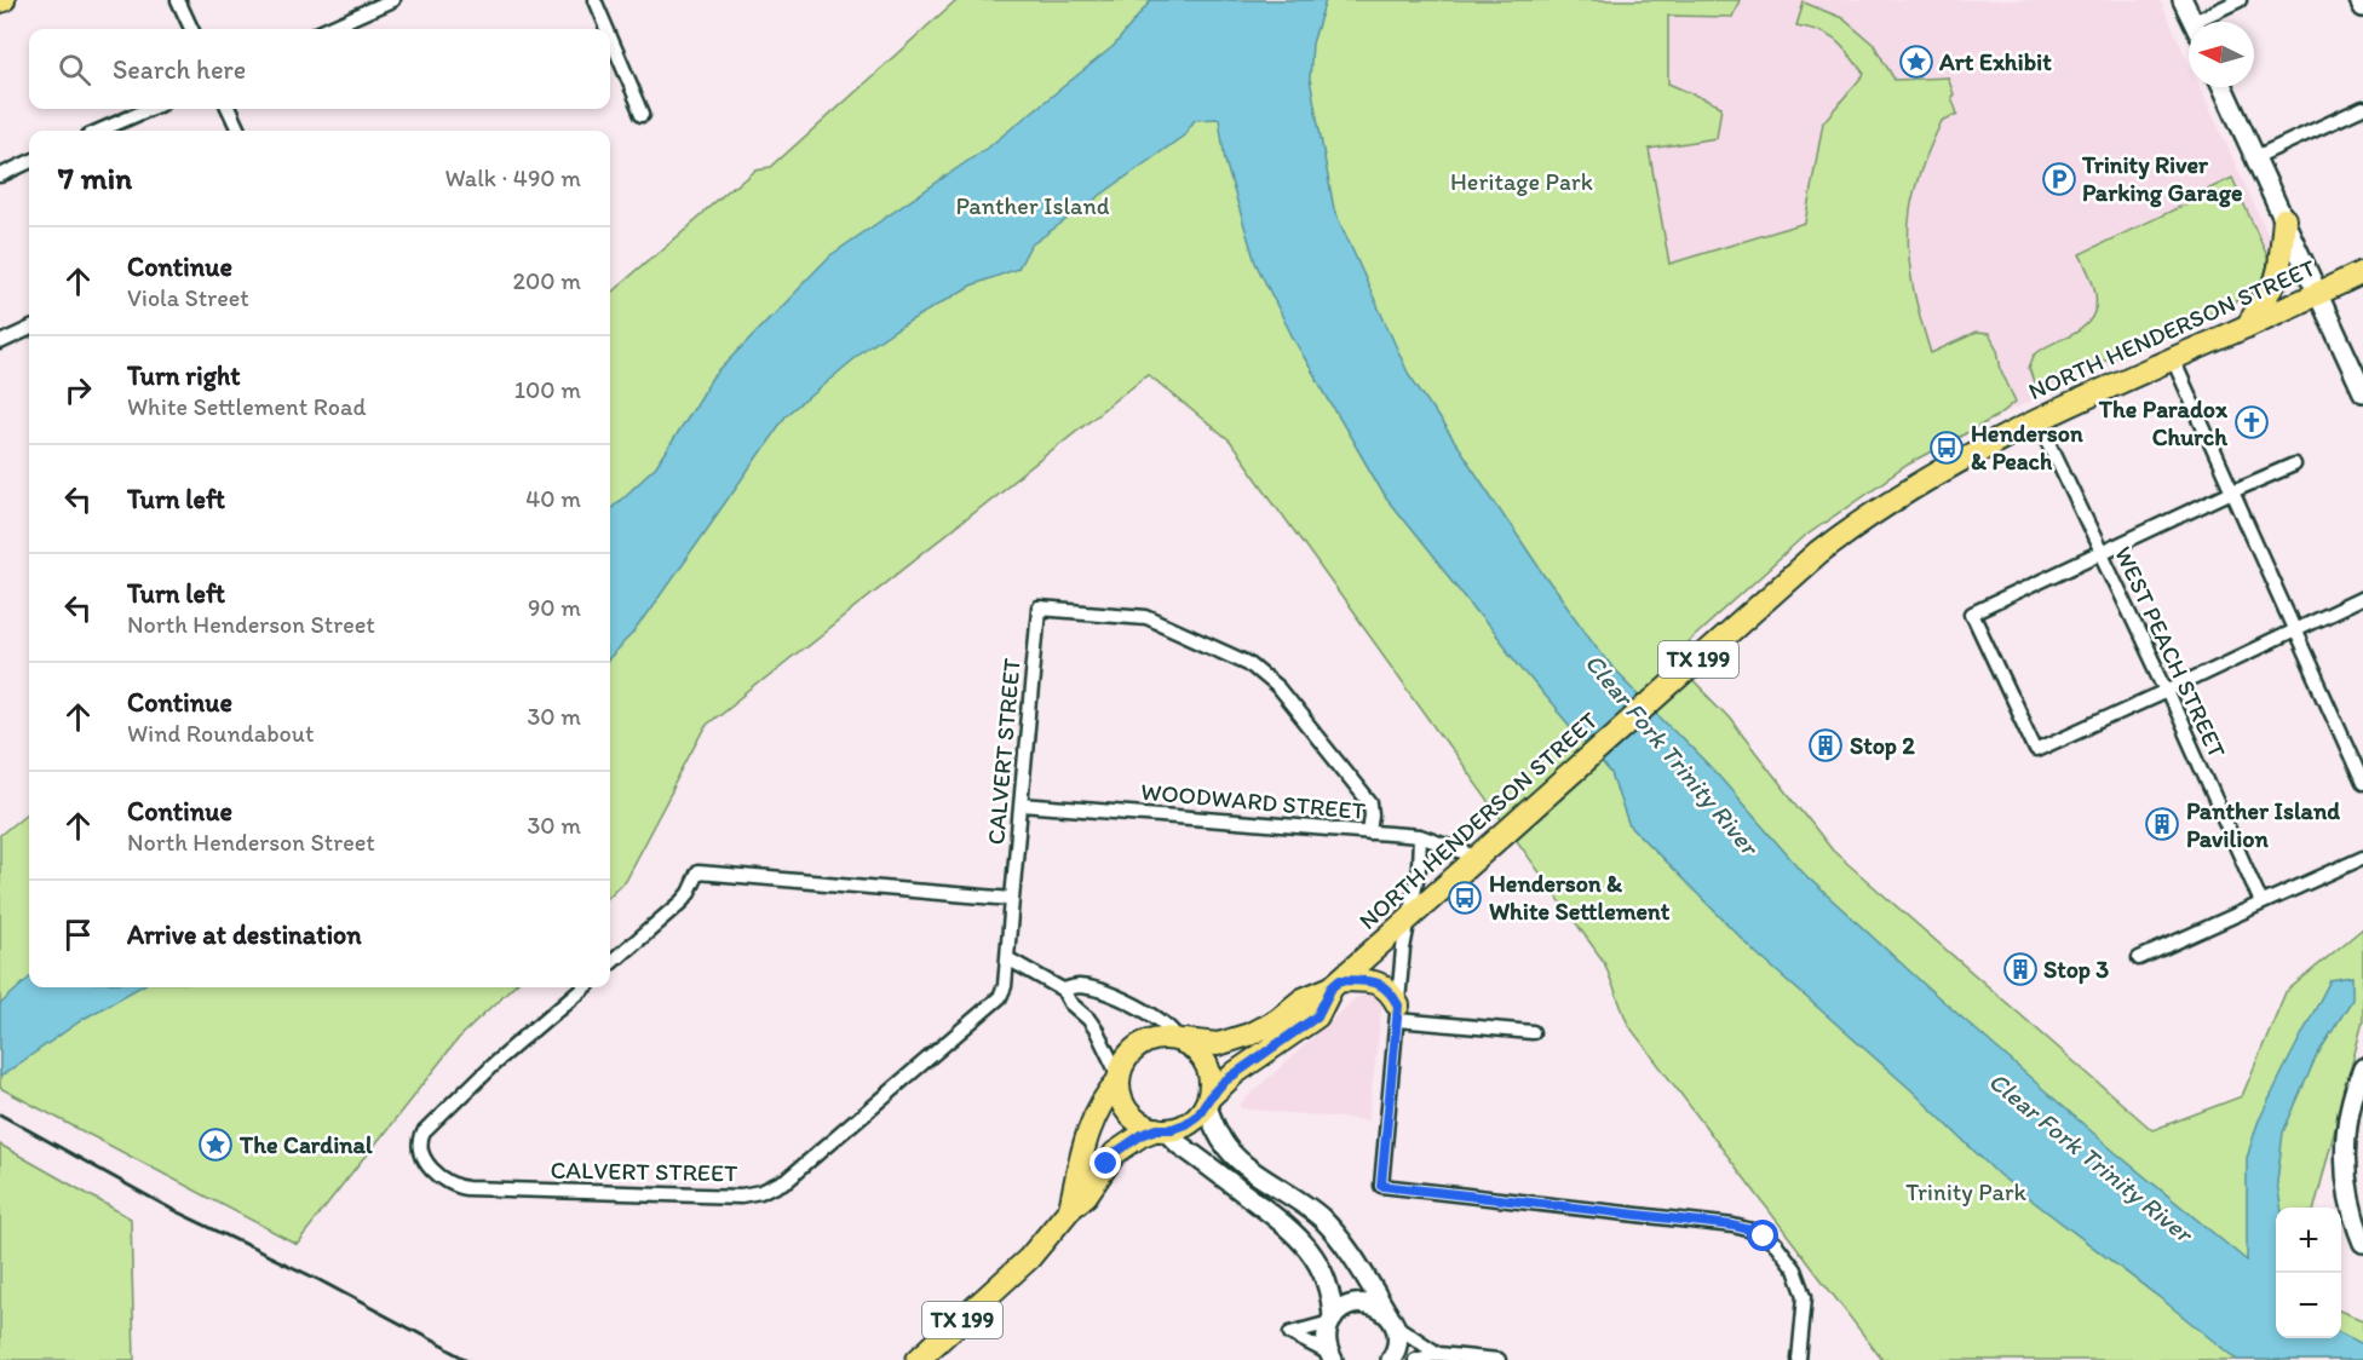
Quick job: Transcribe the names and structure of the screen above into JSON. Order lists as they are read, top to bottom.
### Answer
{
  "streets": {
    "main road": ["NORTH HENDERSON STREET", "TX 199"],
    "street": ["WEST PEACH STREET", "CALVERT STREET", "WOODWARD STREET"]
  },
  "crossings": [
    ["NORTH HENDERSON STREET", "WEST PEACH STREET"],
    ["NORTH HENDERSON STREET", "WOODWARD STREET"],
    ["CALVERT STREET", "WOODWARD STREET"]
  ],
  "water": ["Clear Fork Trinity River"],
  "parks": ["Heritage Park", "Panther Island", "Trinity Park"],
  "places": {
    "place": ["Art Exhibit", "The Cardinal"],
    "parking": ["Trinity River Parking Garage"],
    "church": ["The Paradox Church"],
    "bus stop": ["Henderson & Peach", "Henderson & White Settlement"],
    "building": ["Stop 2", "Panther Island Pavilion", "Stop 3"]
  },
  "north": "left",
  "page": {
    "search": "Search here",
    "heading": ["7 min", "Walk · 490 m"],
    "list": [
      ["Continue", "Viola Street", "200 m"],
      ["Turn right", "White Settlement Road", "100 m"],
      ["Turn left", "40 m"],
      ["Turn left", "North Henderson Street", "90 m"],
      ["Continue", "Wind Roundabout", "30 m"],
      ["Continue", "North Henderson Street", "30 m"],
      "Arrive at destination"
    ],
    "map_buttons": ["+", "−"]
  }
}
